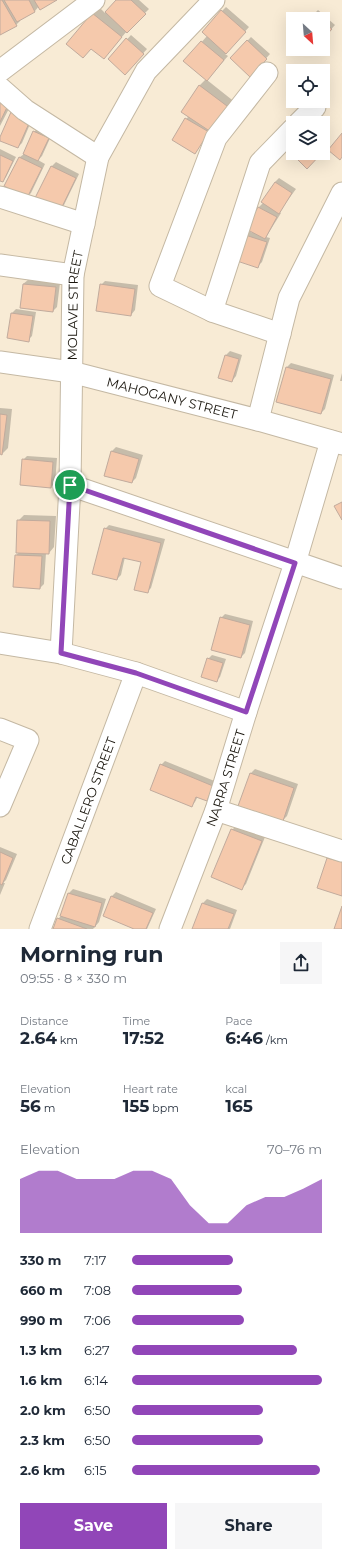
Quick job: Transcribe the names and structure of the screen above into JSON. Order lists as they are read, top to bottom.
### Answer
{
  "streets": {
    "street": [
      "MOLAVE STREET",
      "MAHOGANY STREET",
      "NARRA STREET",
      "CABALLERO STREET"
    ]
  },
  "crossings": [
    ["MOLAVE STREET", "MAHOGANY STREET"],
    ["MAHOGANY STREET", "NARRA STREET"]
  ],
  "north": "bottom right",
  "page": {
    "heading": ["Morning run", "09:55 · 8 × 330 m"],
    "stats": [
      ["Distance", "2.64 km"],
      ["Time", "17:52"],
      ["Pace", "6:46 /km"],
      ["Elevation", "56 m"],
      ["Heart rate", "155 bpm"],
      ["kcal", "165"]
    ],
    "chart": ["Elevation", "70–76 m"],
    "list": [
      {
        "name": "330 m",
        "note": "7:17"
      },
      {
        "name": "660 m",
        "note": "7:08"
      },
      {
        "name": "990 m",
        "note": "7:06"
      },
      {
        "name": "1.3 km",
        "note": "6:27"
      },
      {
        "name": "1.6 km",
        "note": "6:14"
      },
      {
        "name": "2.0 km",
        "note": "6:50"
      },
      {
        "name": "2.3 km",
        "note": "6:50"
      },
      {
        "name": "2.6 km",
        "note": "6:15"
      }
    ],
    "buttons": ["Save", "Share"]
  }
}
